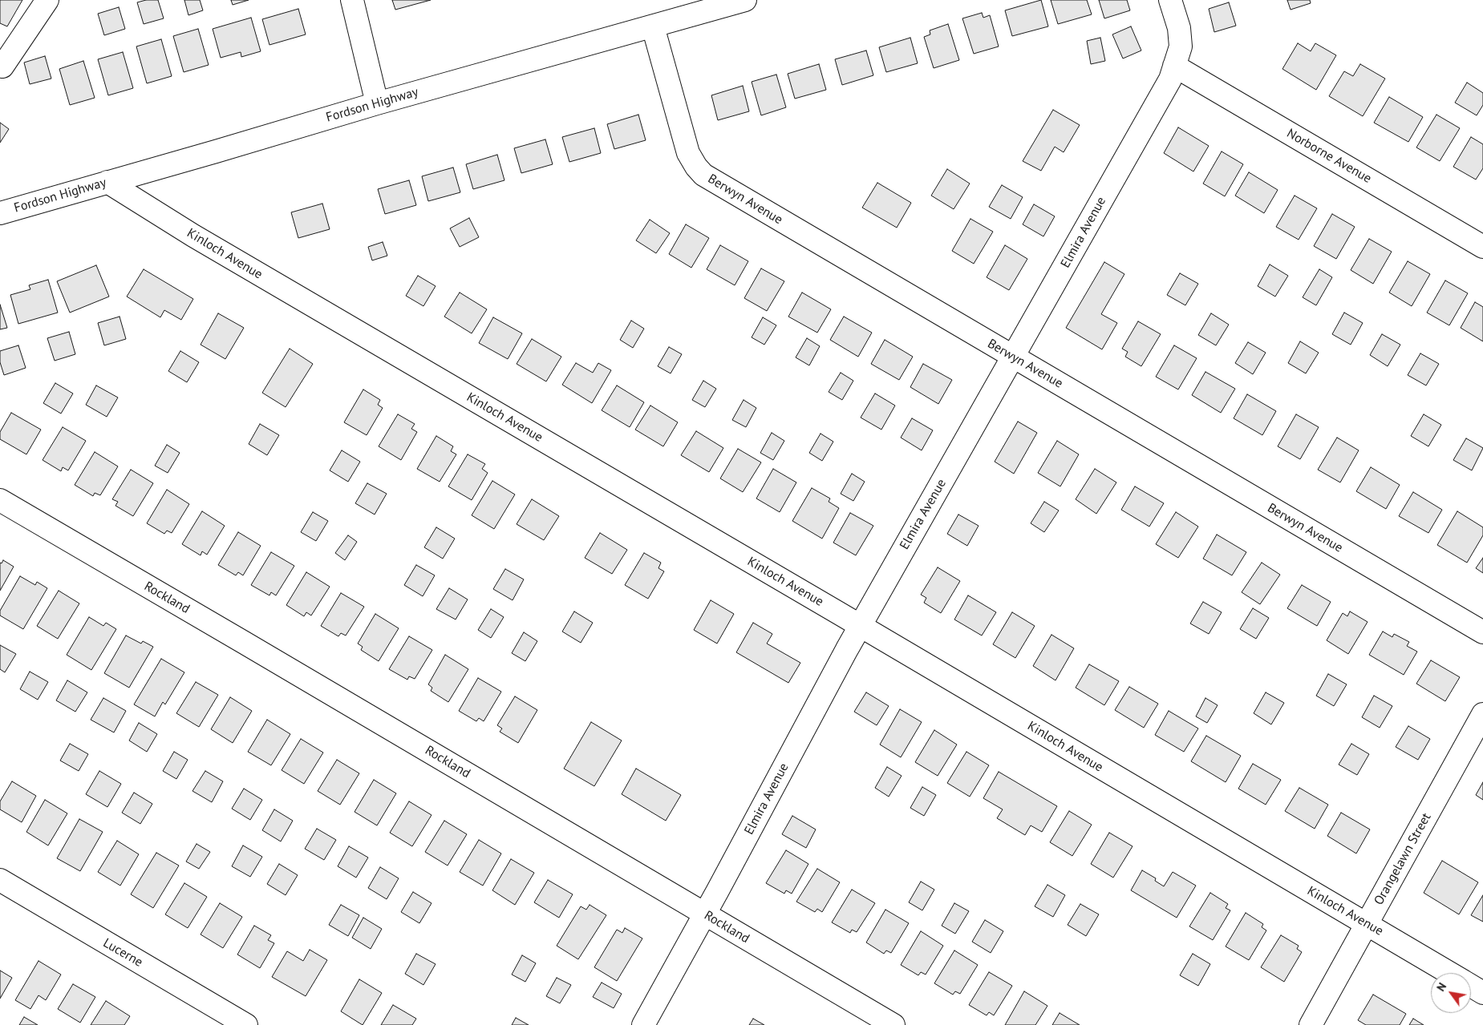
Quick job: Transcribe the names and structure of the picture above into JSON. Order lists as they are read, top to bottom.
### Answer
{
  "streets": {
    "street": [
      "Fordson Highway",
      "Norborne Avenue",
      "Berwyn Avenue",
      "Elmira Avenue",
      "Kinloch Avenue",
      "Rockland",
      "Orangelawn Street",
      "Lucerne"
    ]
  },
  "crossings": [
    ["Fordson Highway", "Berwyn Avenue"],
    ["Fordson Highway", "Kinloch Avenue"],
    ["Norborne Avenue", "Elmira Avenue"],
    ["Berwyn Avenue", "Elmira Avenue"],
    ["Elmira Avenue", "Kinloch Avenue"],
    ["Elmira Avenue", "Rockland"],
    ["Kinloch Avenue", "Orangelawn Street"]
  ],
  "north": "top left"
}
